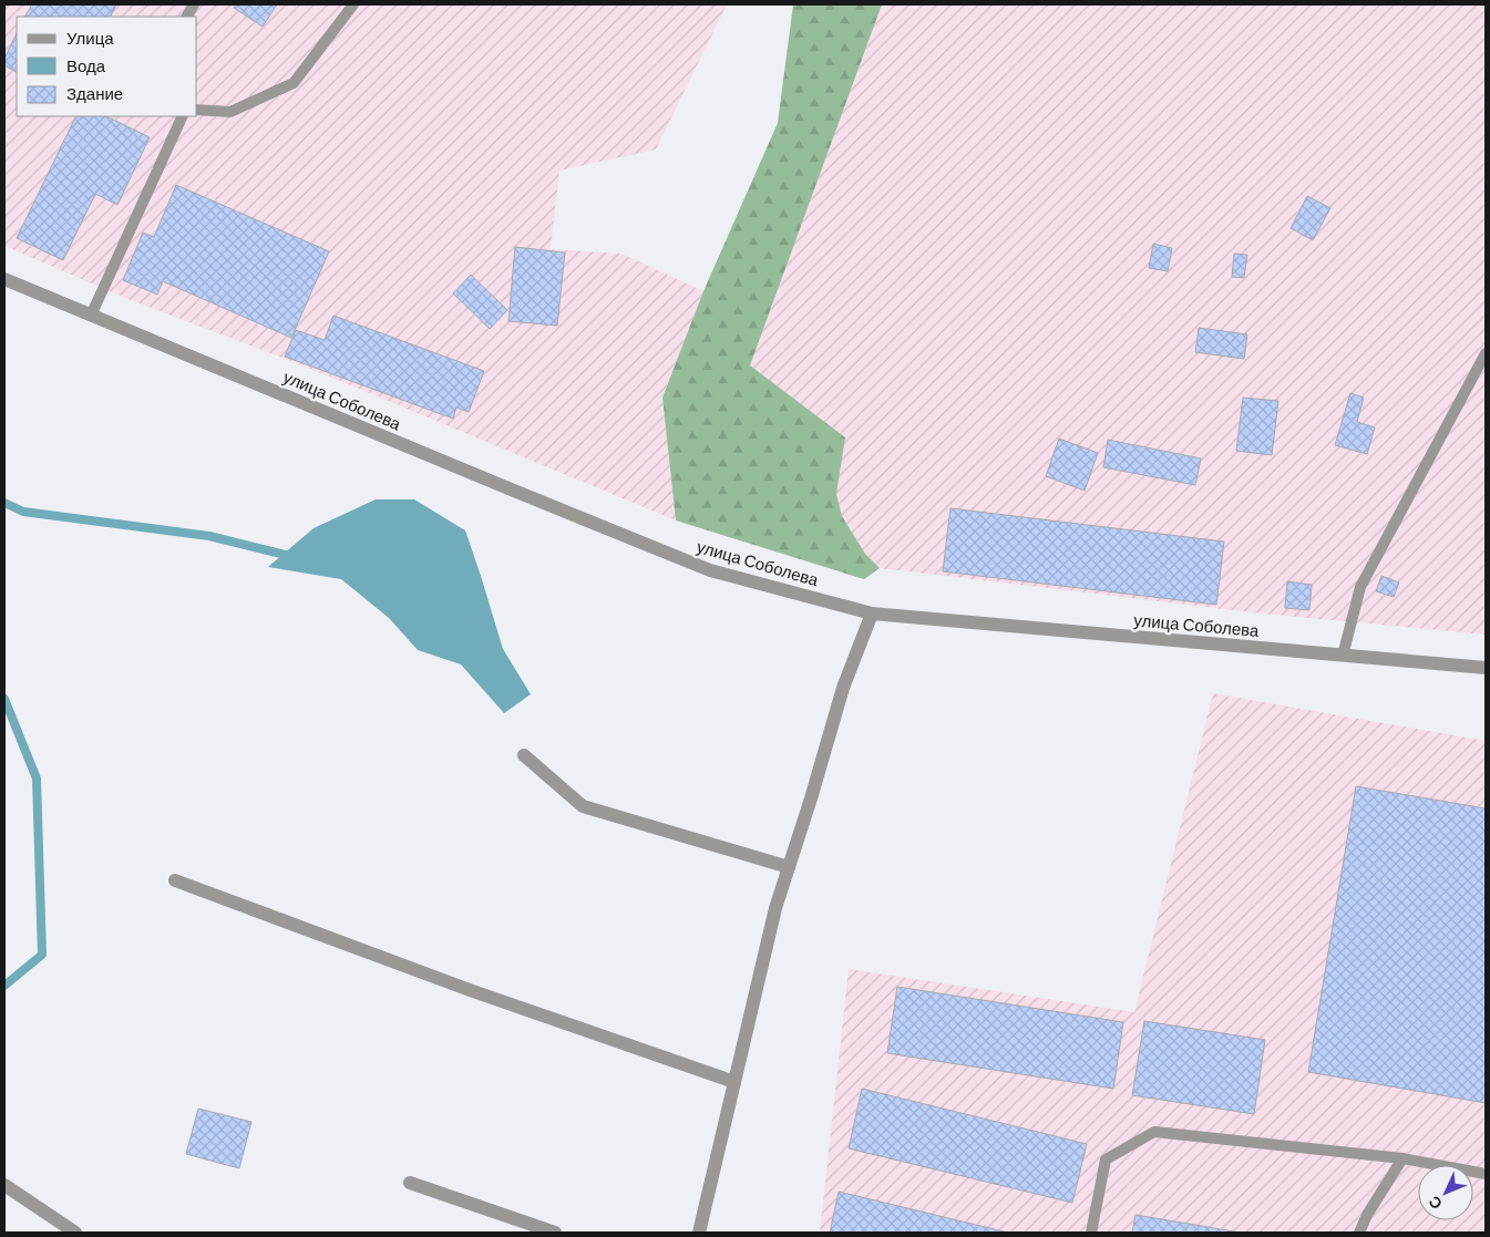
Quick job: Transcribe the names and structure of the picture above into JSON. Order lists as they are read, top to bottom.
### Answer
{
  "streets": {
    "street": ["улица Соболева"]
  },
  "legend": ["Улица", "Вода", "Здание"],
  "north": "bottom left"
}
